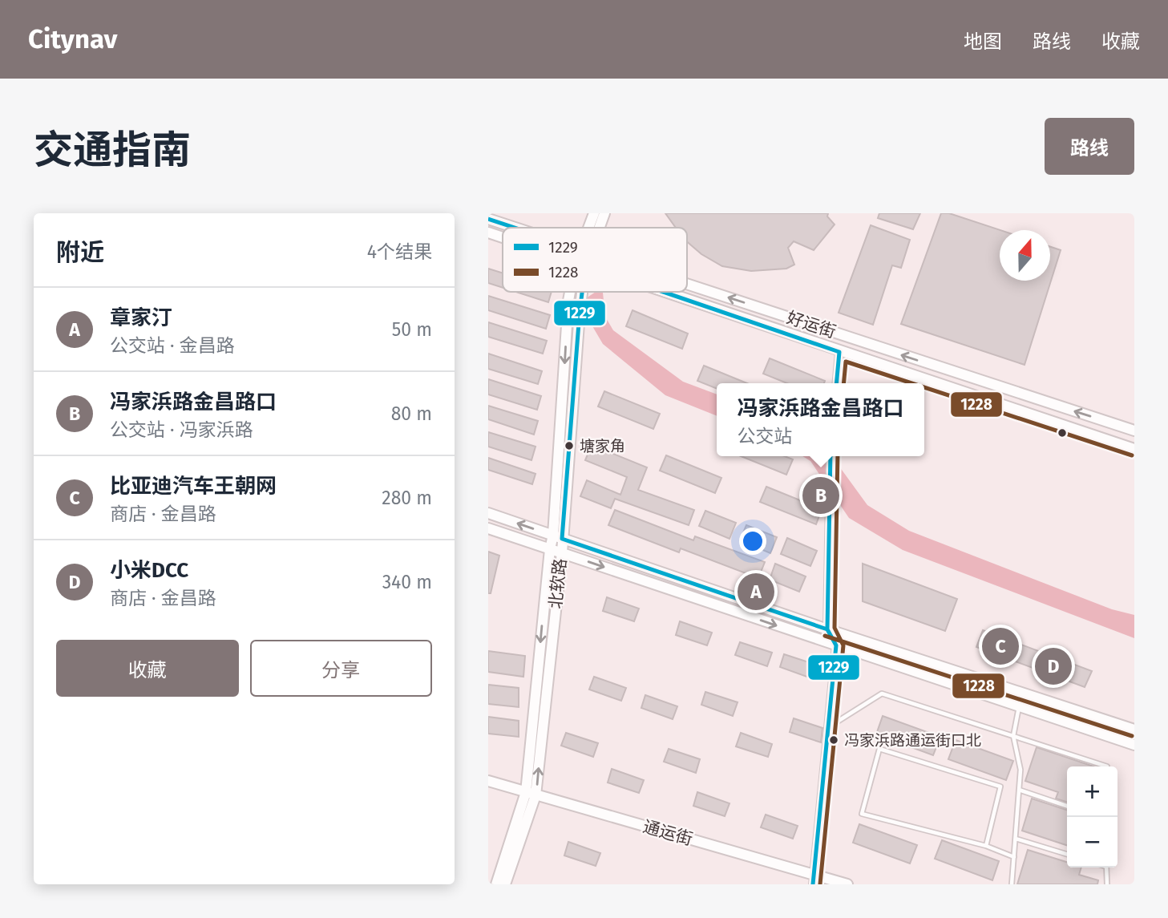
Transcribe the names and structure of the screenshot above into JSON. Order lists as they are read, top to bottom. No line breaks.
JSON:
{"streets":{"street":["好运街","北软路","通运街"]},"crossings":[["北软路","通运街"]],"places":["塘家角","冯家浜路通运街口北"],"lines":["transit line 1229","transit line 1228"],"legend":["1229","1228"],"north":"top","page":{"header":"Citynav","nav":["地图","路线","收藏"],"title":"交通指南","buttons":["路线",["收藏","分享"]],"heading":["附近","4个结果"],"list":[{"mark":"A","name":"章家汀","note":"公交站 · 金昌路","value":"50 m"},{"mark":"B","name":"冯家浜路金昌路口","note":"公交站 · 冯家浜路","value":"80 m"},{"mark":"C","name":"比亚迪汽车王朝网","note":"商店 · 金昌路","value":"280 m"},{"mark":"D","name":"小米DCC","note":"商店 · 金昌路","value":"340 m"}],"popup":["冯家浜路金昌路口","公交站"],"pins":["B","A","C","D"],"map_buttons":["+","−"]}}
